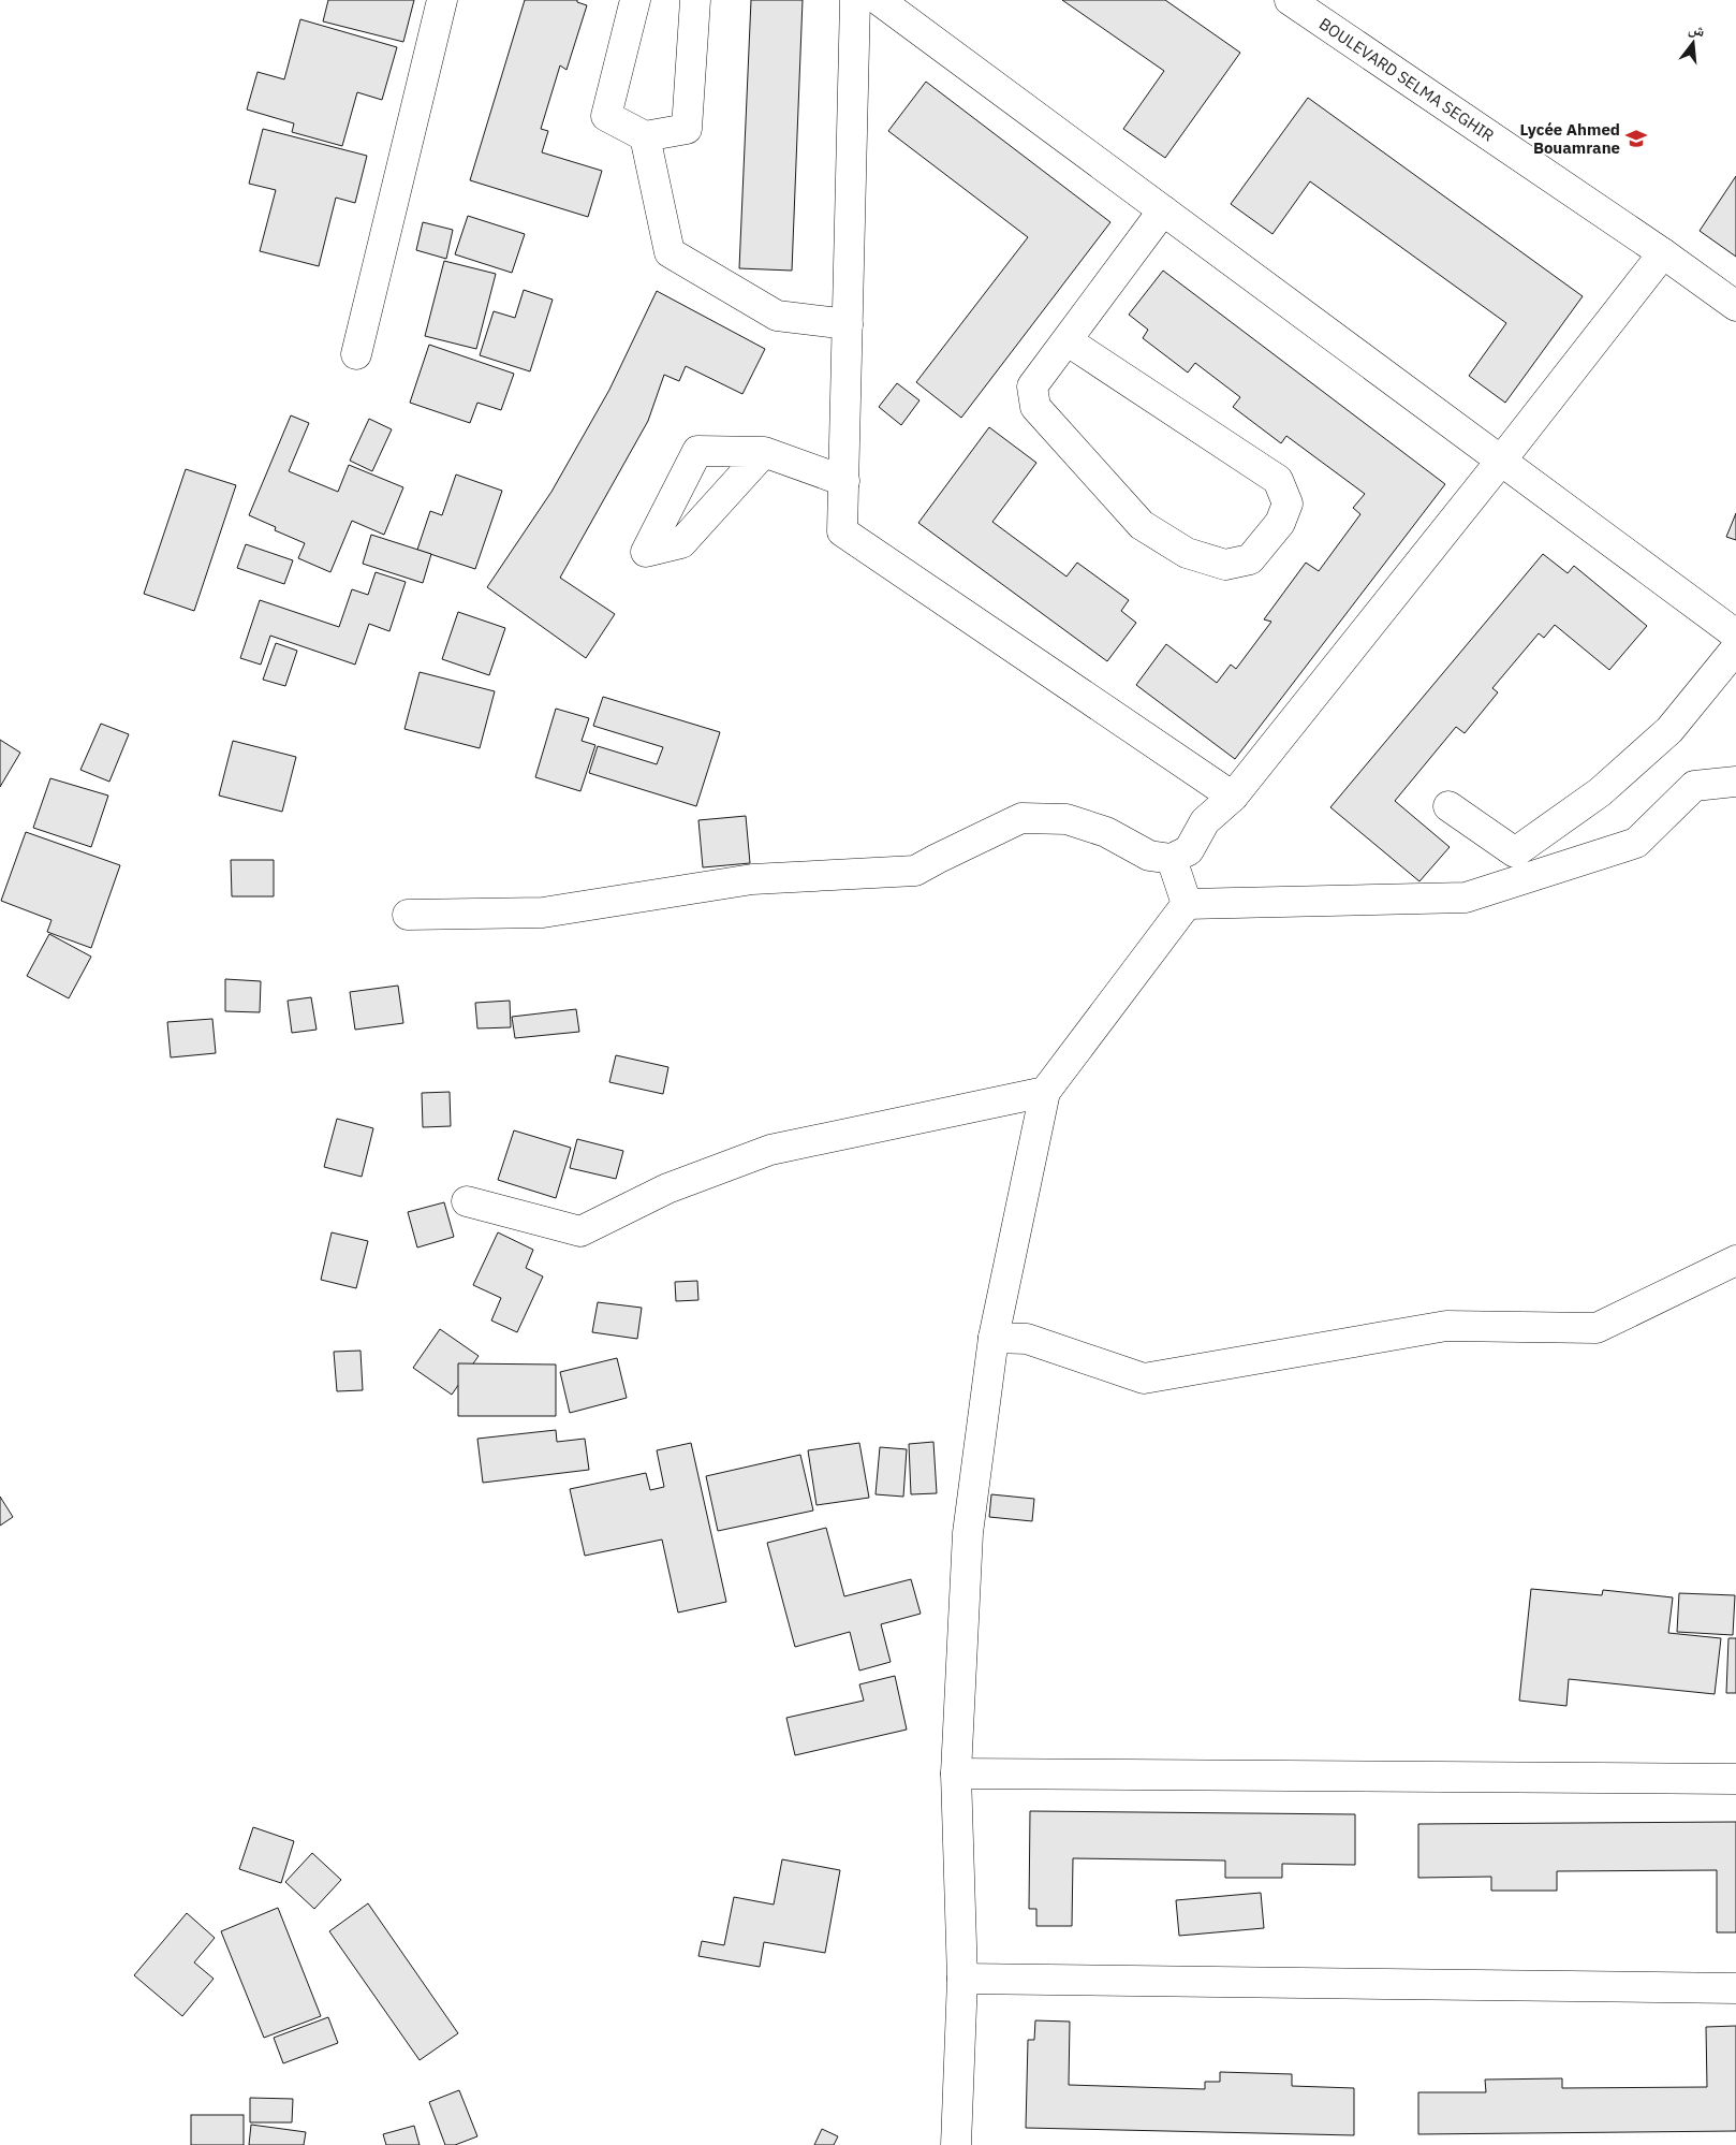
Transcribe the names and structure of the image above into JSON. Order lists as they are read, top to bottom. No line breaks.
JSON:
{"streets":{"street":["BOULEVARD SELMA SEGHIR"]},"places":{"school or university":["Lycée Ahmed Bouamrane"]},"north":"top"}
